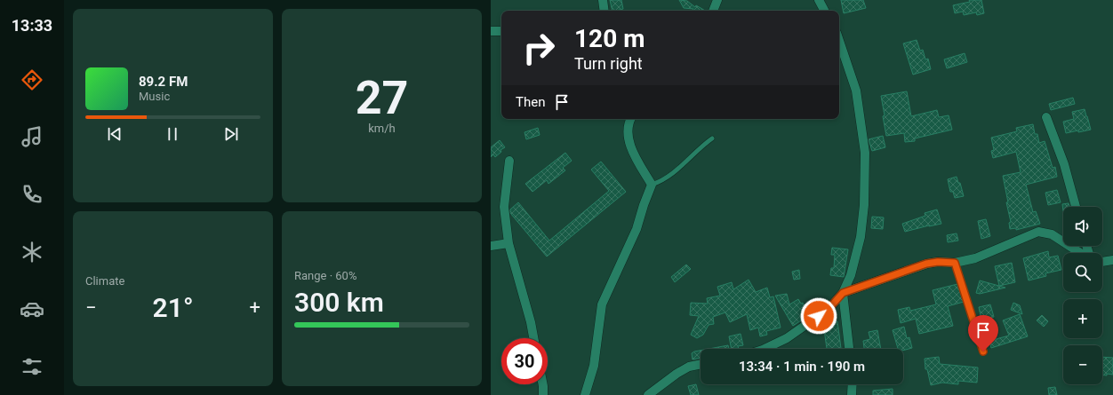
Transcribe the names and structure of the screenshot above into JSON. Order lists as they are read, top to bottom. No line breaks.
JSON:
{"page":{"tabs":"13:33","tile":[["27","km/h"],"Climate",["Range · 60%","300 km"]],"turn":["120 m","Turn right"],"song":["89.2 FM","Music"],"then":"Then","map_buttons":["+","−"],"heat":["−","21°","+"],"limit":"30","trip":"13:34 · 1 min · 190 m"}}
